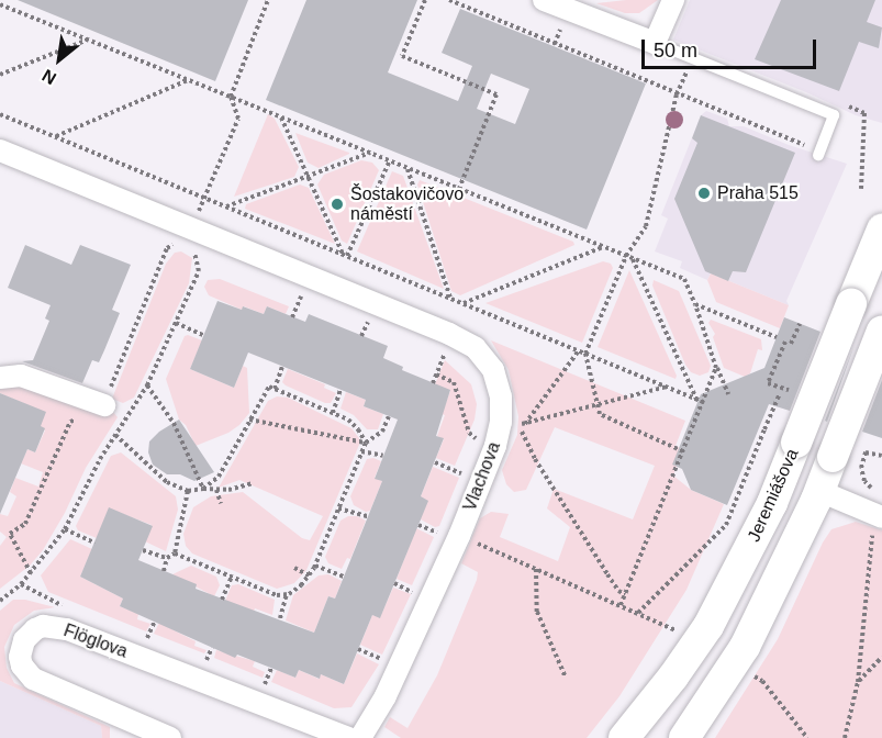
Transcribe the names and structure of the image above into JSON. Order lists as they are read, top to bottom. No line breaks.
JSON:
{"streets":{"main road":["Jeremiášova"],"street":["Vlachova","Flöglova"]},"places":["Praha 515","Šostakovičovo náměstí"],"scale_bar":"50 m","north":"bottom left"}
